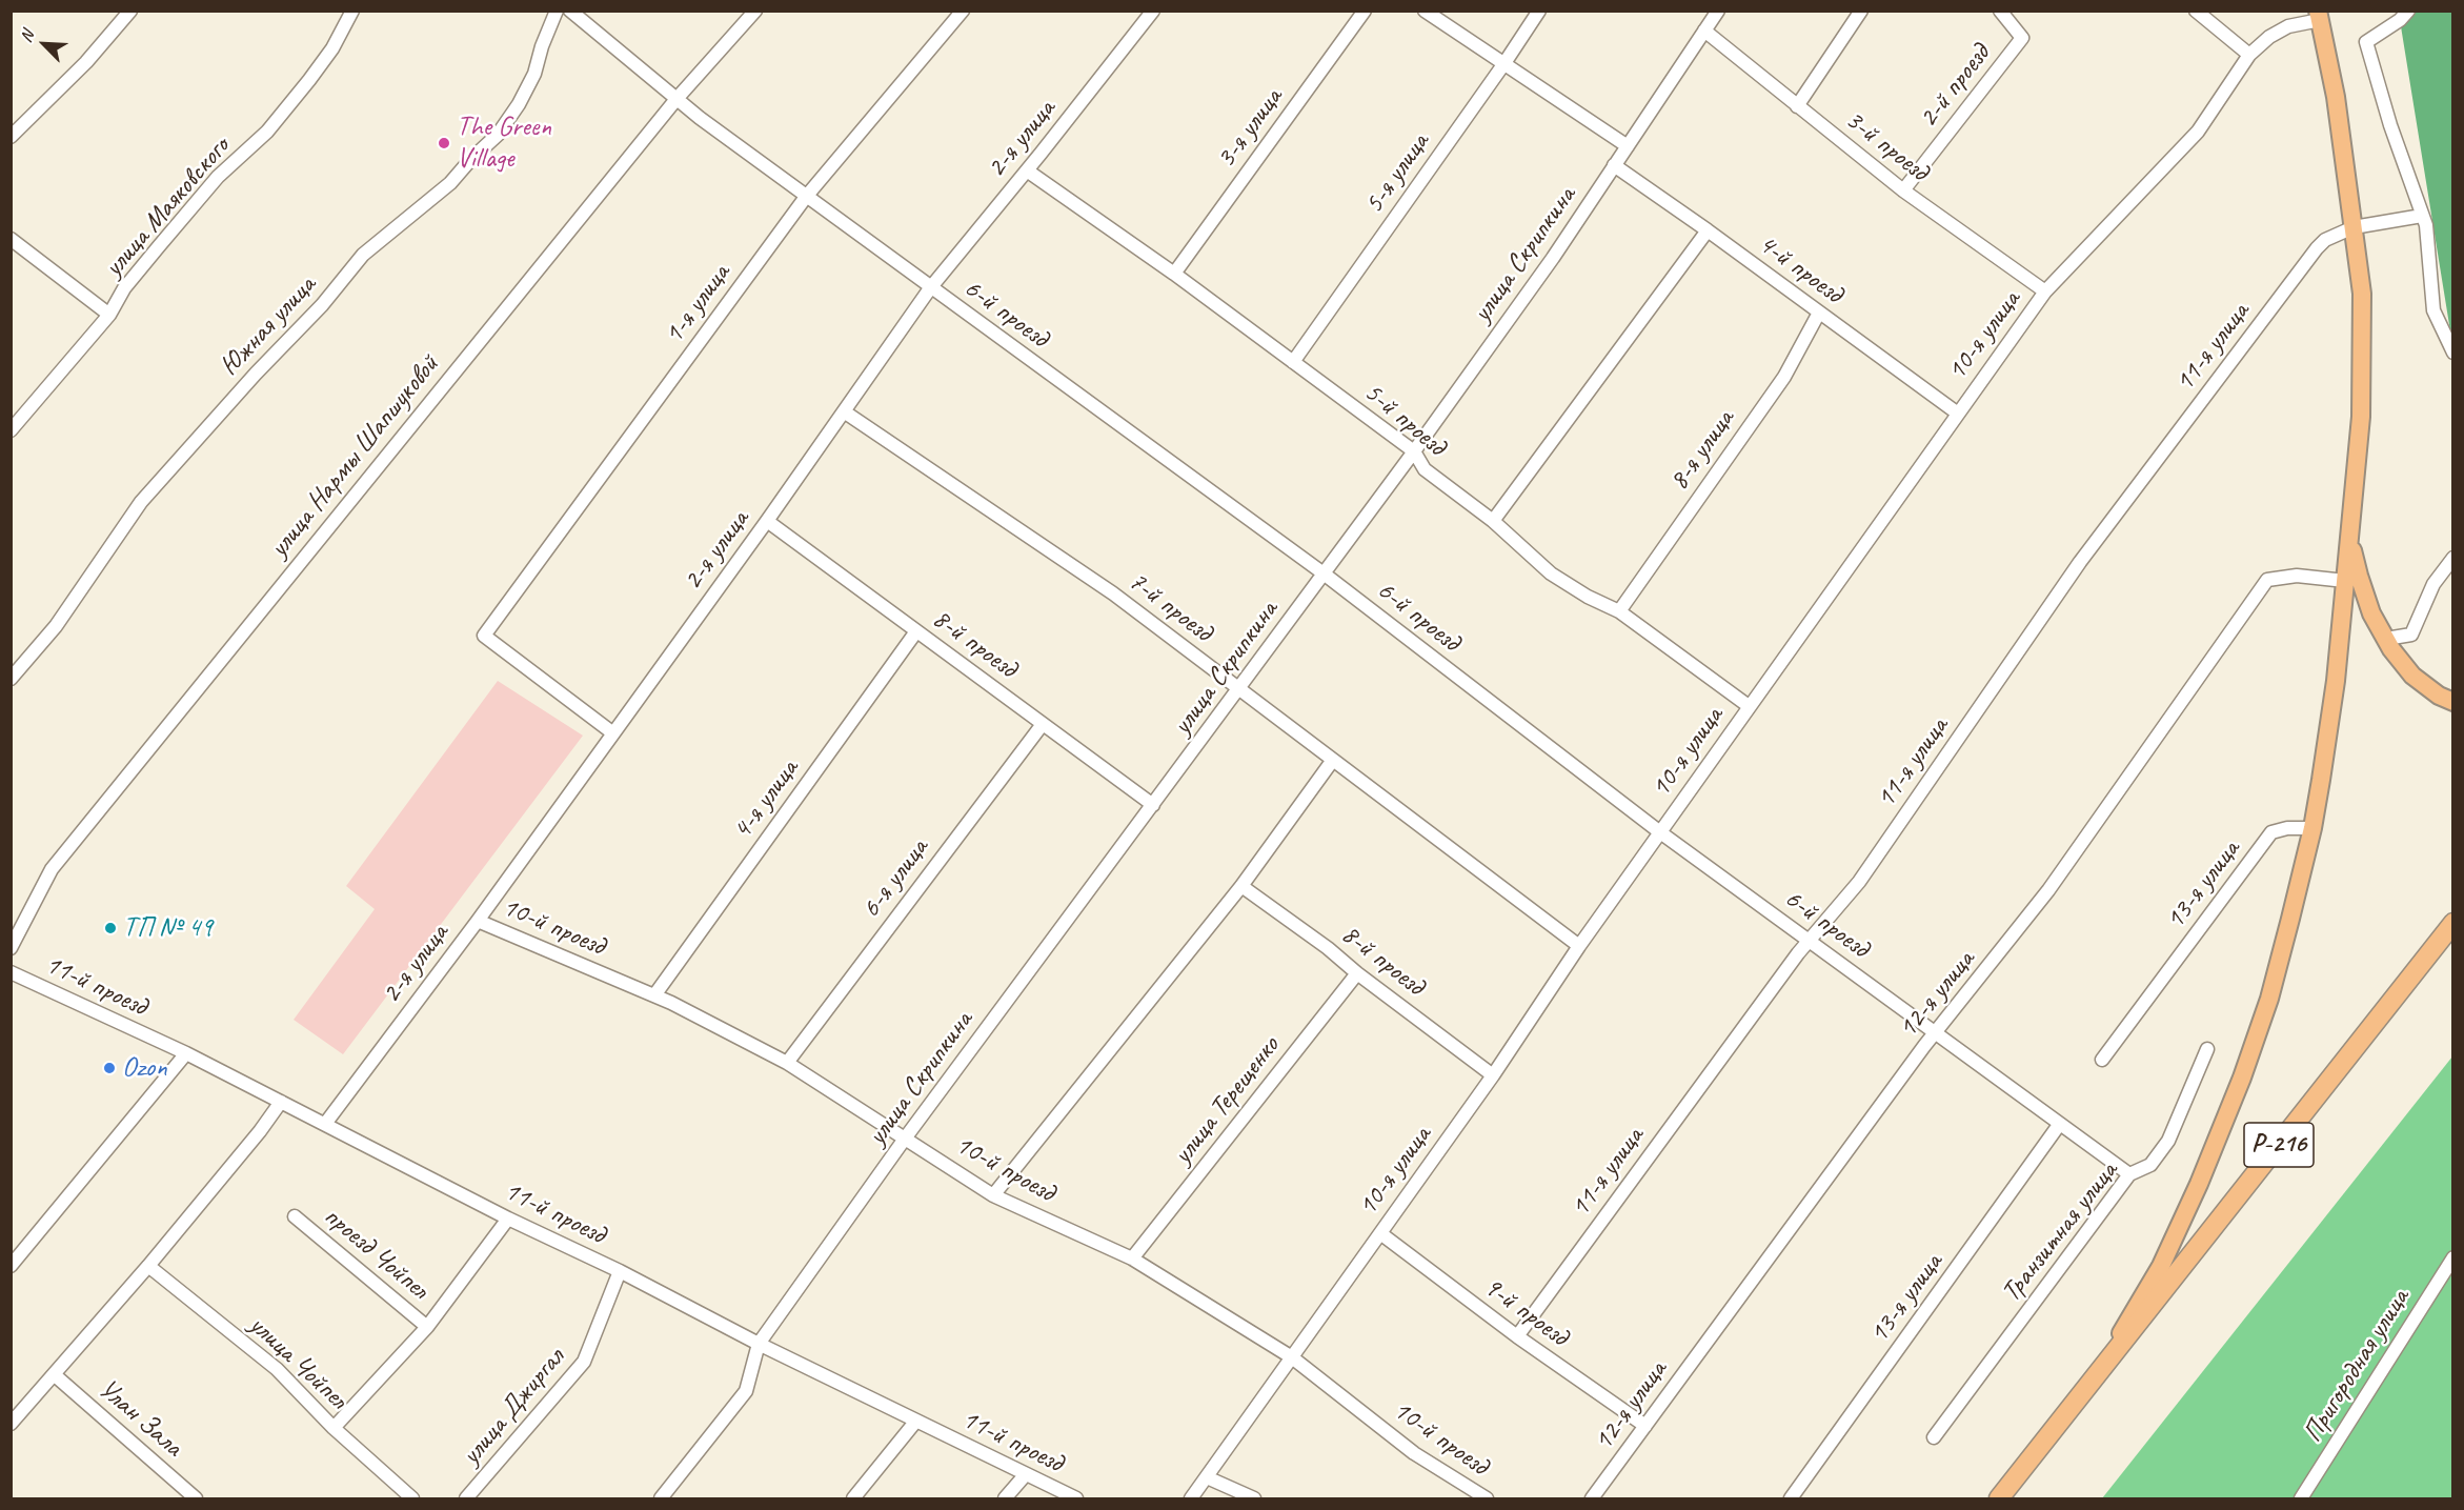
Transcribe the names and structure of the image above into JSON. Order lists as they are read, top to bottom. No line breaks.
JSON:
{"streets":{"highway":["Р-216"],"street":["2-й проезд","3-я улица","2-я улица","3-й проезд","5-я улица","улица Маяковского","улица Скрипкина","4-й проезд","1-я улица","6-й проезд","Южная улица","10-я улица","11-я улица","5-й проезд","8-я улица","улица Нармы Шапшуковой","7-й проезд","8-й проезд","4-я улица","6-я улица","13-я улица","10-й проезд","11-й проезд","12-я улица","улица Терещенко","Транзитная улица","проезд Чойпел","9-й проезд","улица Чойпел","Пригородная улица","улица Джиргал","Улан Зала"]},"crossings":[["2-й проезд","3-й проезд"],["3-я улица","5-й проезд"],["2-я улица","1-я улица"],["2-я улица","6-й проезд"],["2-я улица","5-й проезд"],["2-я улица","7-й проезд"],["2-я улица","8-й проезд"],["2-я улица","10-й проезд"],["2-я улица","11-й проезд"],["3-й проезд","улица Скрипкина"],["3-й проезд","10-я улица"],["5-я улица","5-й проезд"],["улица Скрипкина","4-й проезд"],["улица Скрипкина","6-й проезд"],["улица Скрипкина","5-й проезд"],["улица Скрипкина","7-й проезд"],["улица Скрипкина","8-й проезд"],["улица Скрипкина","10-й проезд"],["улица Скрипкина","11-й проезд"],["4-й проезд","10-я улица"],["4-й проезд","8-я улица"],["1-я улица","6-й проезд"],["6-й проезд","10-я улица"],["6-й проезд","11-я улица"],["6-й проезд","улица Нармы Шапшуковой"],["6-й проезд","13-я улица"],["6-й проезд","12-я улица"],["6-й проезд","Транзитная улица"],["10-я улица","5-й проезд"],["10-я улица","7-й проезд"],["10-я улица","8-й проезд"],["10-я улица","10-й проезд"],["10-я улица","9-й проезд"],["11-я улица","9-й проезд"],["5-й проезд","8-я улица"],["8-й проезд","4-я улица"],["8-й проезд","6-я улица"],["8-й проезд","улица Терещенко"],["4-я улица","10-й проезд"],["6-я улица","10-й проезд"],["10-й проезд","улица Терещенко"],["11-й проезд","проезд Чойпел"],["11-й проезд","улица Джиргал"],["12-я улица","9-й проезд"],["проезд Чойпел","улица Чойпел"]],"places":["The Green Village","ТП № 49","Ozon"],"north":"top left"}
